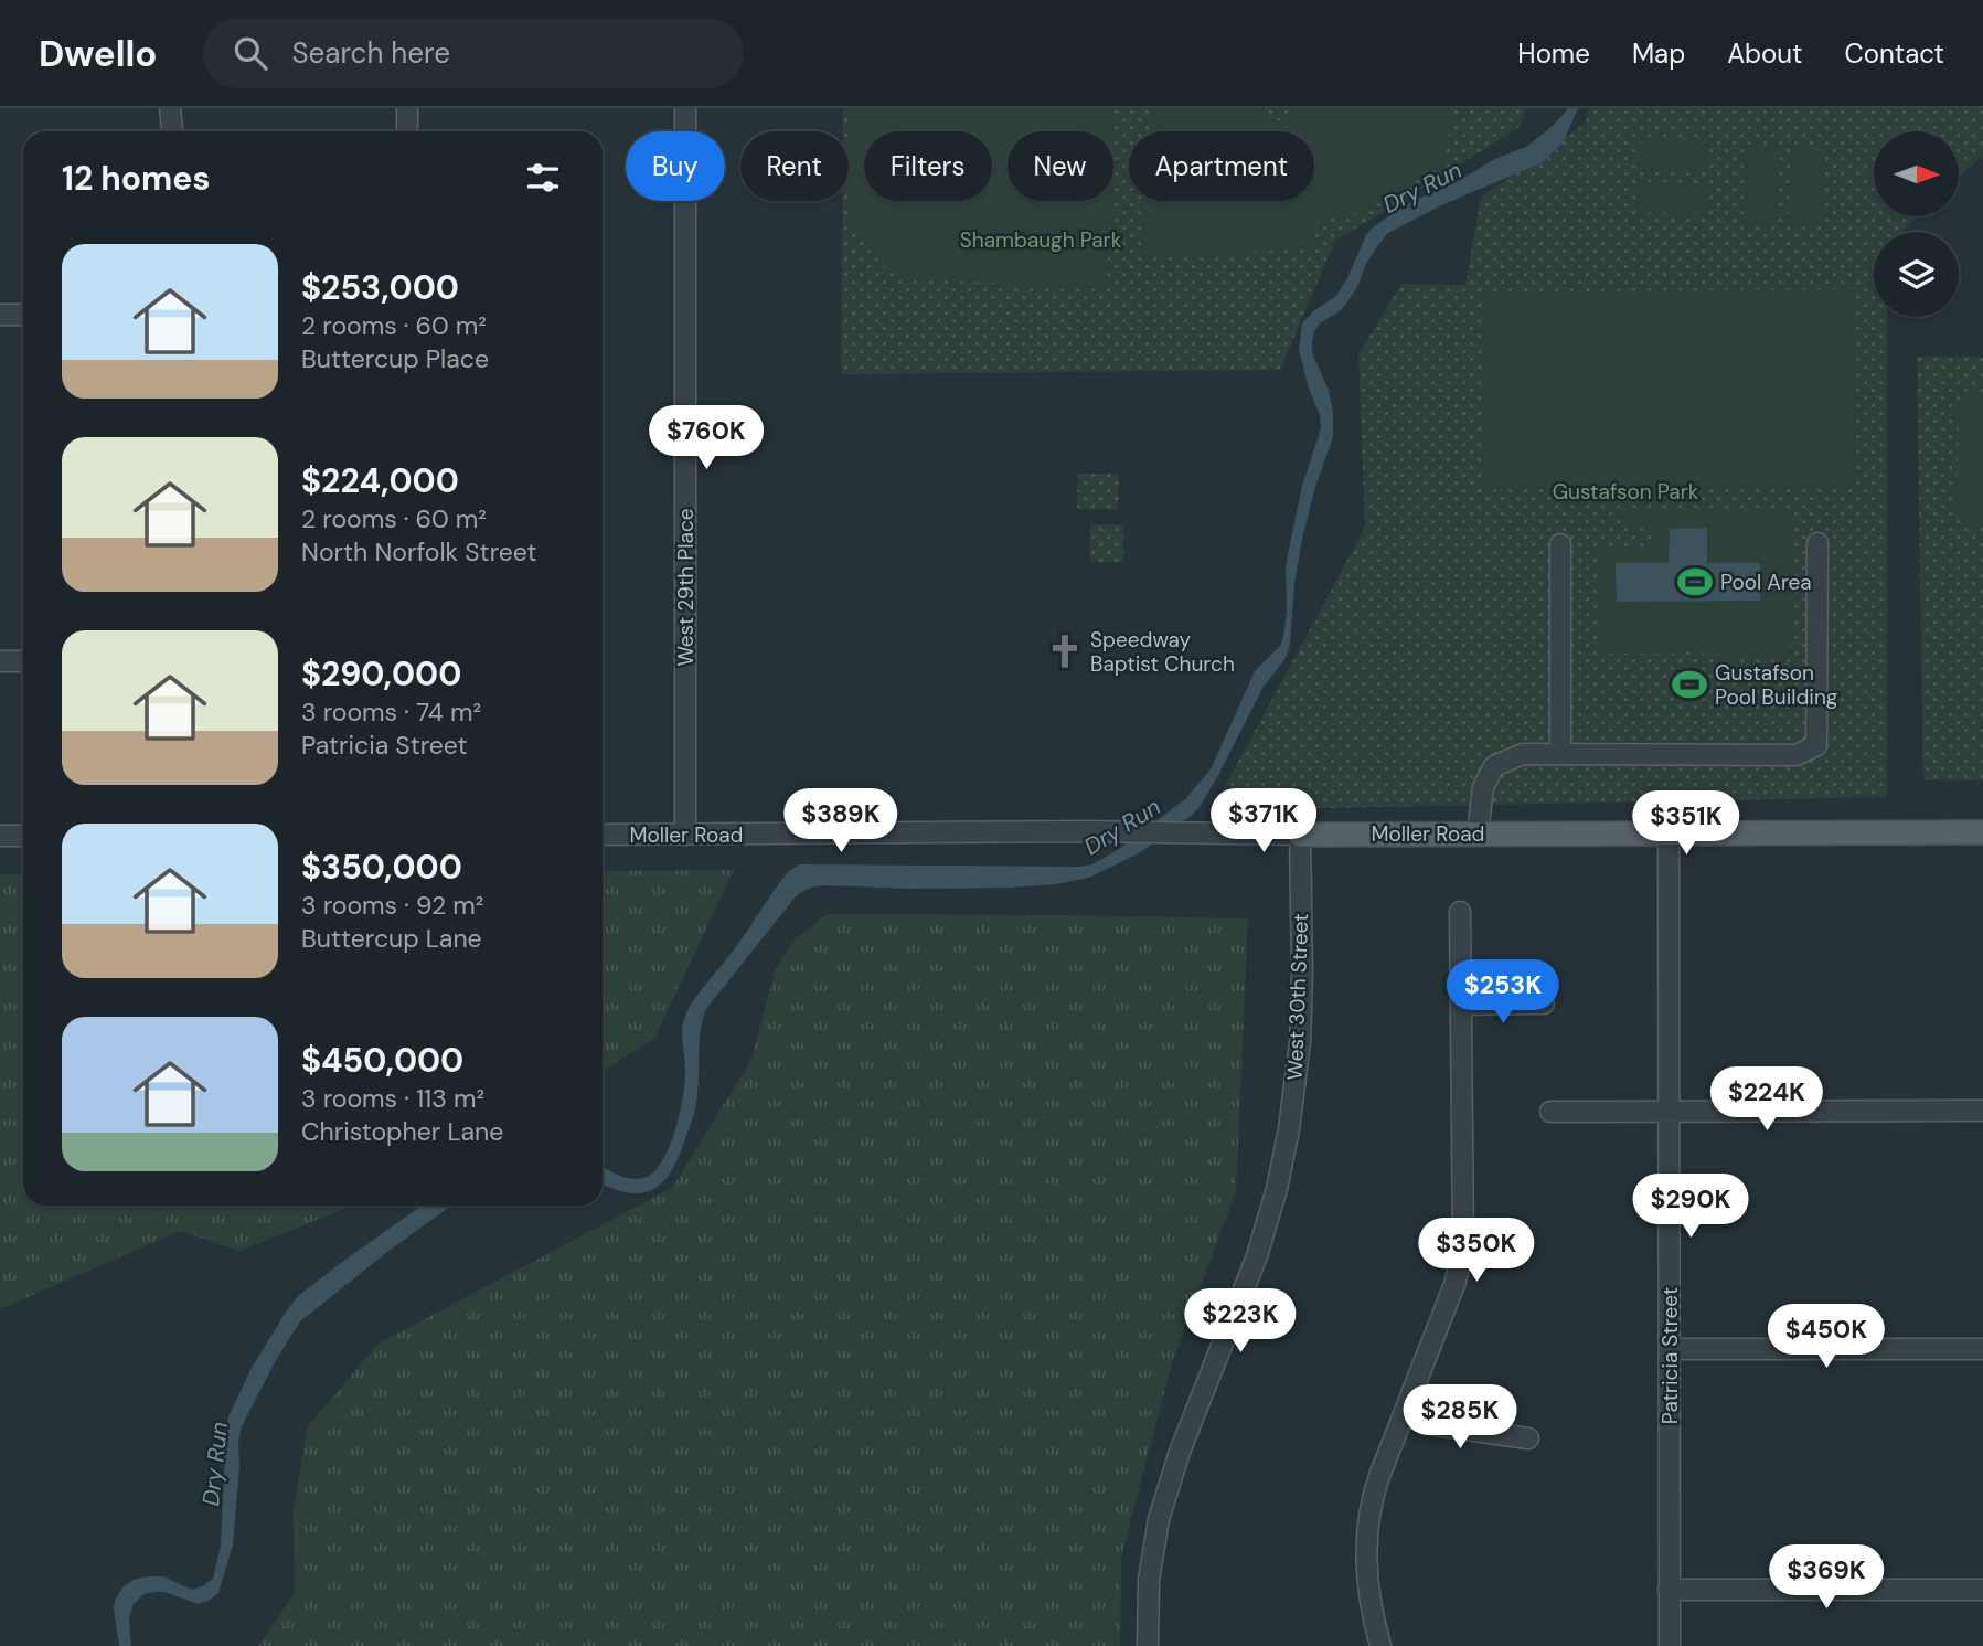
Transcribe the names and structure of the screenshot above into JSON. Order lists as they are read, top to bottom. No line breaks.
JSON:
{"streets":{"main road":["Moller Road"],"street":["West 29th Place","West 30th Street","Patricia Street"]},"crossings":[["West 29th Place","Moller Road"],["Moller Road","West 30th Street"],["Moller Road","Patricia Street"]],"water":["Dry Run"],"parks":["Shambaugh Park","Gustafson Park"],"places":{"sports":["Pool Area","Gustafson Pool Building"],"church":["Speedway Baptist Church"]},"north":"right","page":{"header":"Dwello","search":"Search here","nav":["Home","Map","About","Contact"],"chip":["Buy","Rent","Filters","New","Apartment"],"heading":"12 homes","list":[{"name":"$253,000","note":"2 rooms · 60 m² · Buttercup Place"},{"name":"$224,000","note":"2 rooms · 60 m² · North Norfolk Street"},{"name":"$290,000","note":"3 rooms · 74 m² · Patricia Street"},{"name":"$350,000","note":"3 rooms · 92 m² · Buttercup Lane"},{"name":"$450,000","note":"3 rooms · 113 m² · Christopher Lane"}],"price":["$760K","$389K","$371K","$351K","$253K","$224K","$290K","$350K","$223K","$450K","$285K","$369K"]}}
